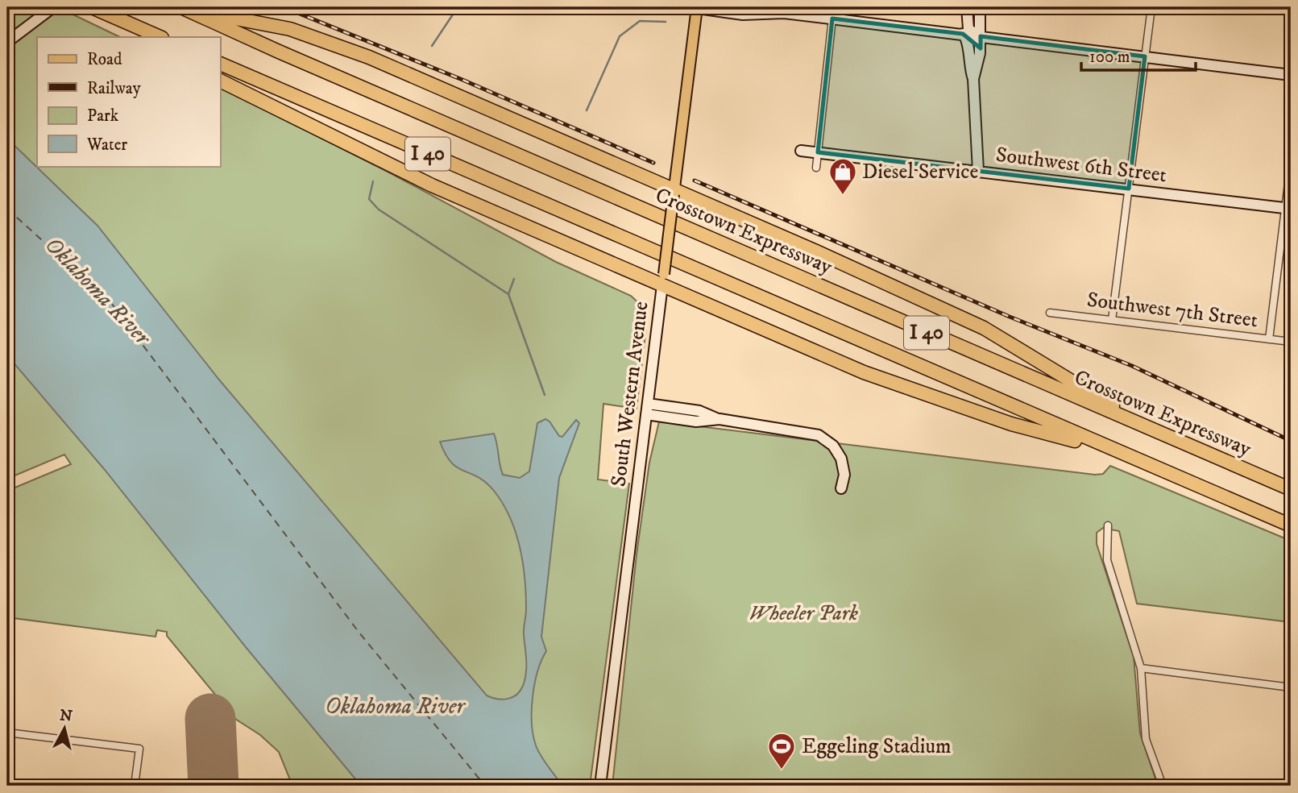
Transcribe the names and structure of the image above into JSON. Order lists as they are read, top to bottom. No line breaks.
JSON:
{"streets":{"highway":["I 40","Crosstown Expressway"],"main road":["South Western Avenue"],"street":["Southwest 6th Street","Southwest 7th Street"]},"water":["Oklahoma River"],"parks":["Wheeler Park"],"places":{"shop":["Diesel Service"],"sports":["Eggeling Stadium"]},"legend":["Road","Railway","Park","Water"],"scale_bar":"100 m","north":"top"}
